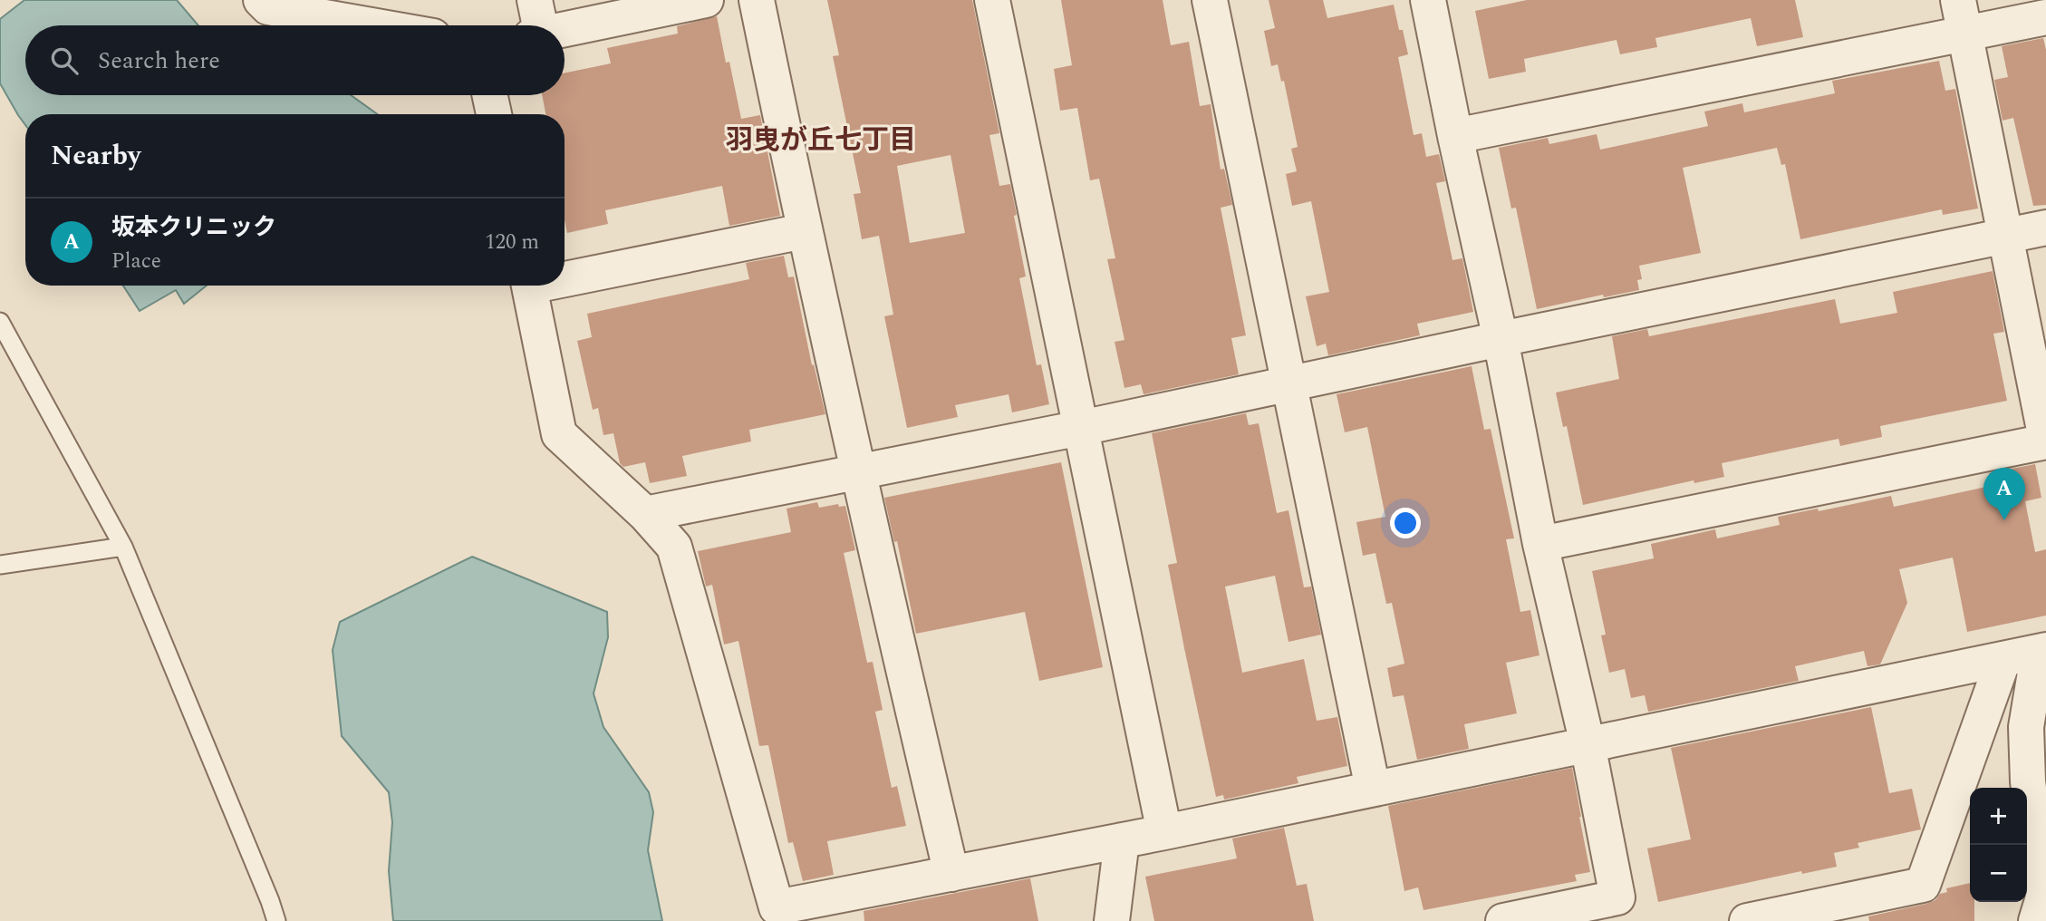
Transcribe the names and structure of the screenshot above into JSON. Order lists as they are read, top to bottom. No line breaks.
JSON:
{"districts":["羽曳が丘七丁目"],"page":{"search":"Search here","heading":"Nearby","list":[{"mark":"A","name":"坂本クリニック","note":"Place","value":"120 m"}],"pins":"A","map_buttons":["+","−"]}}
